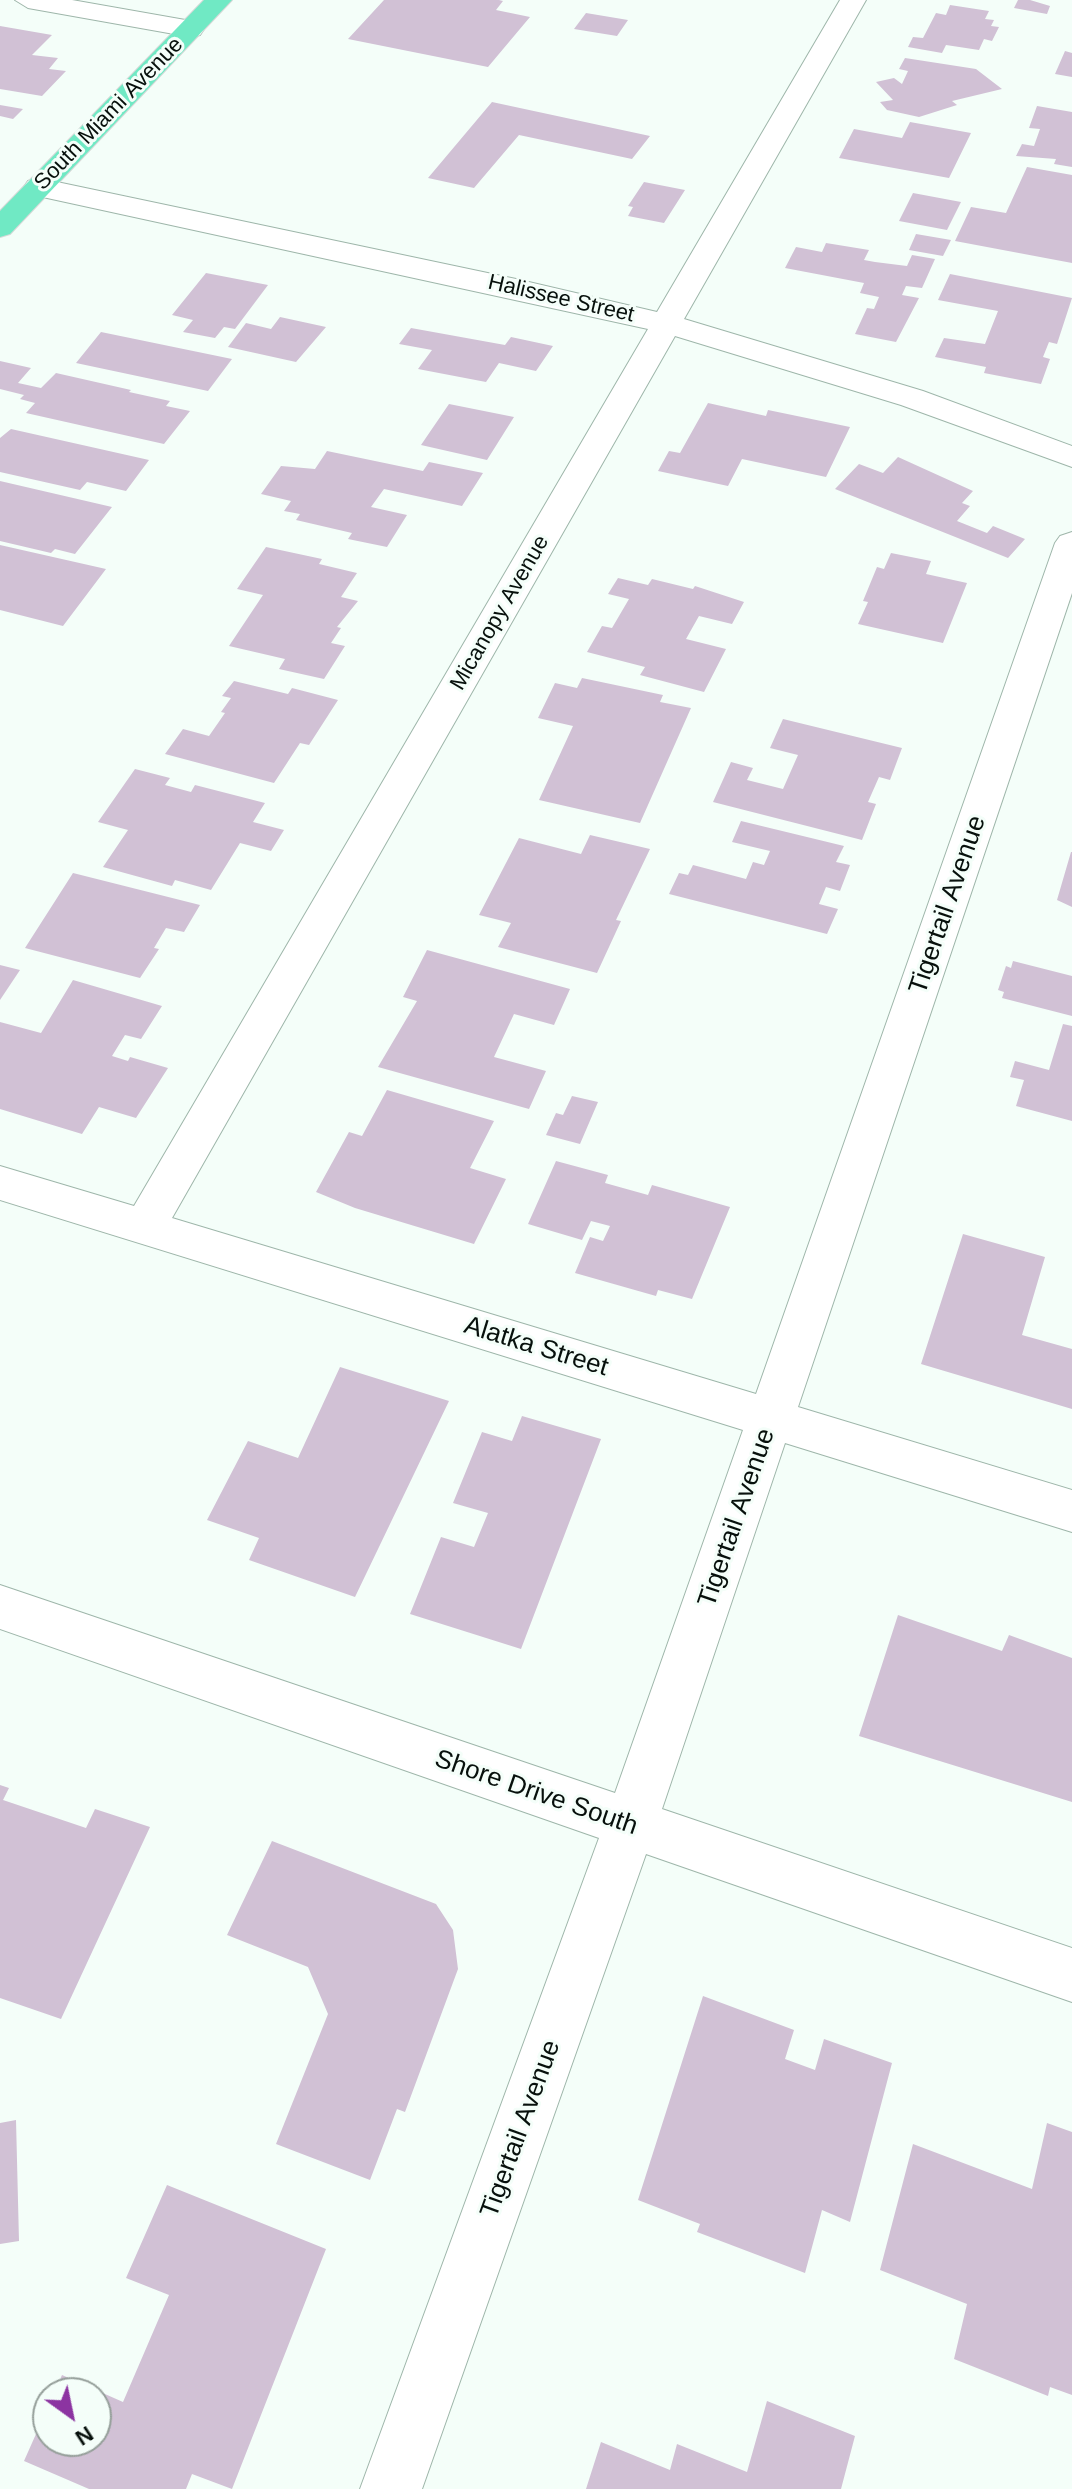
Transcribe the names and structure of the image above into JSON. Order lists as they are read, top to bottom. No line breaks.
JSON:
{"streets":{"main road":["South Miami Avenue"],"street":["Halissee Street","Micanopy Avenue","Tigertail Avenue","Alatka Street","Shore Drive South"]},"crossings":[["South Miami Avenue","Halissee Street"],["Halissee Street","Micanopy Avenue"],["Micanopy Avenue","Alatka Street"],["Tigertail Avenue","Alatka Street"],["Tigertail Avenue","Shore Drive South"]],"north":"bottom right"}
